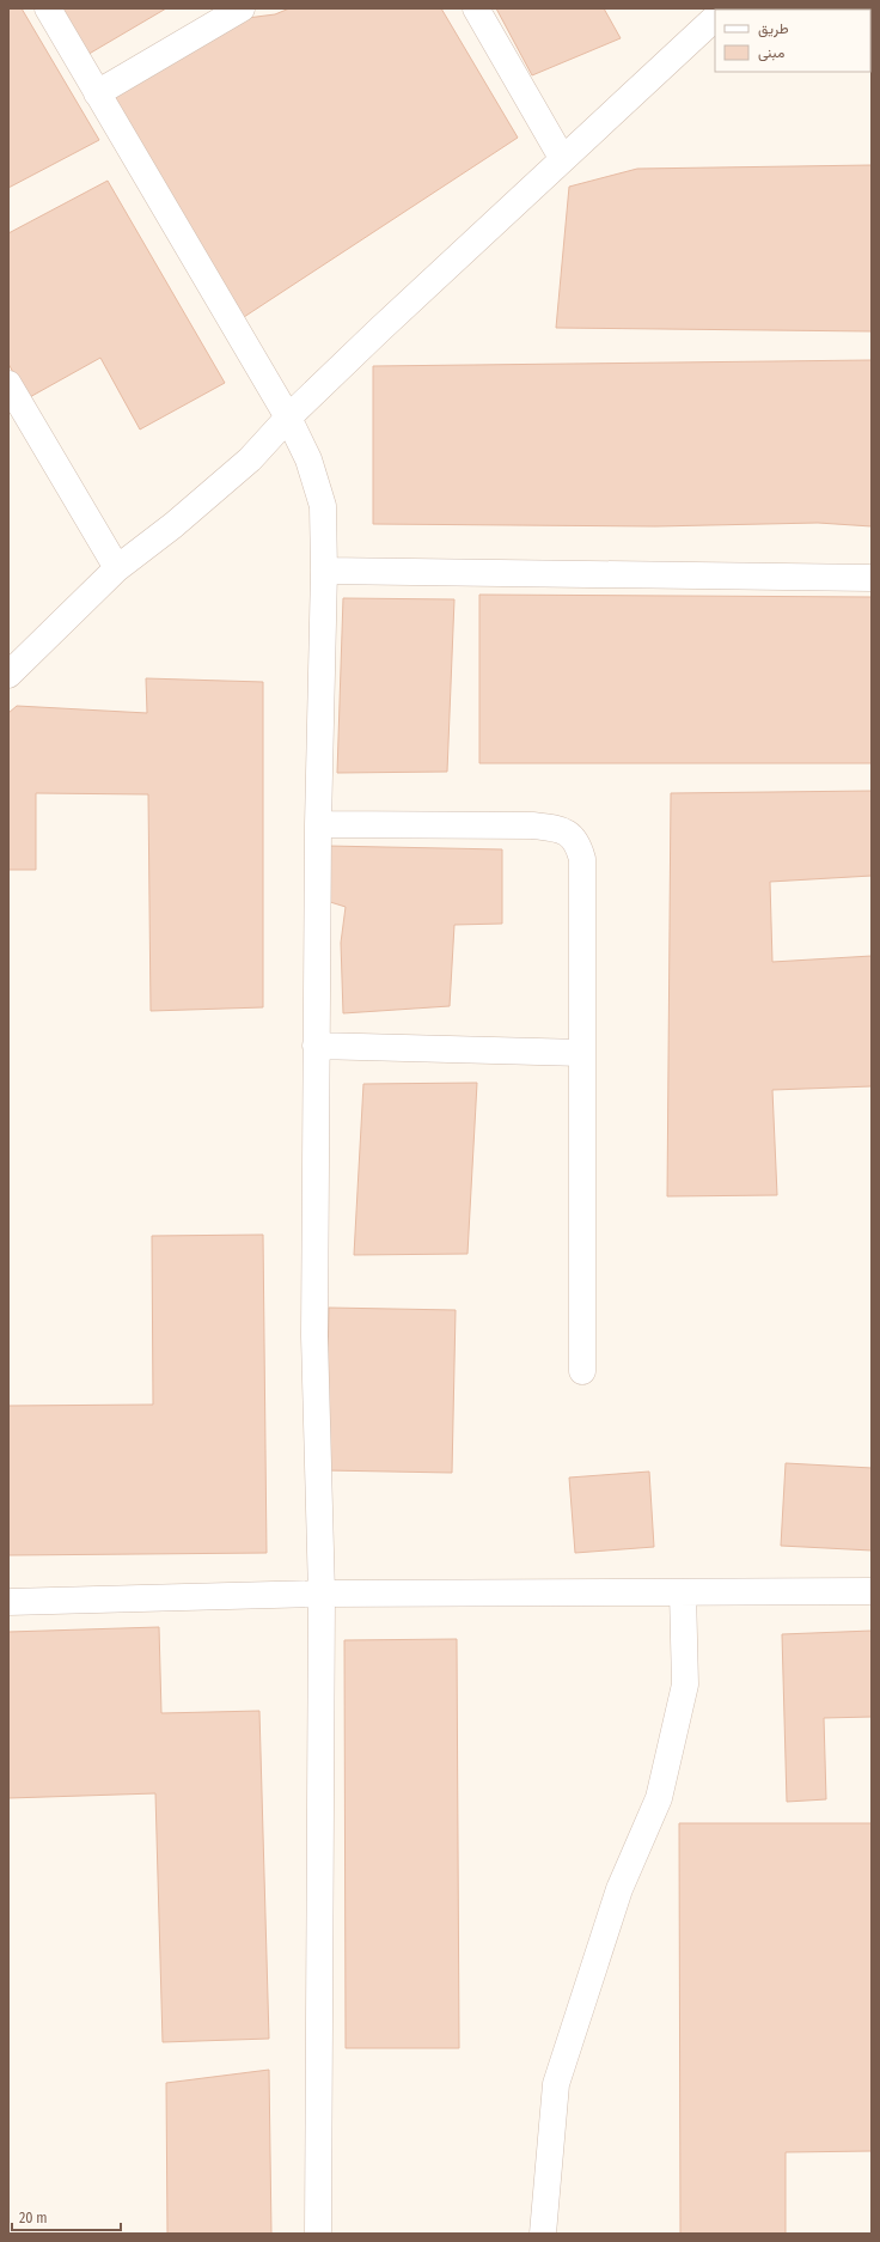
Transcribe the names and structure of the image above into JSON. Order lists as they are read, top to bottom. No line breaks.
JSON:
{"legend":["طريق","مبنى"],"scale_bar":"20 m"}
